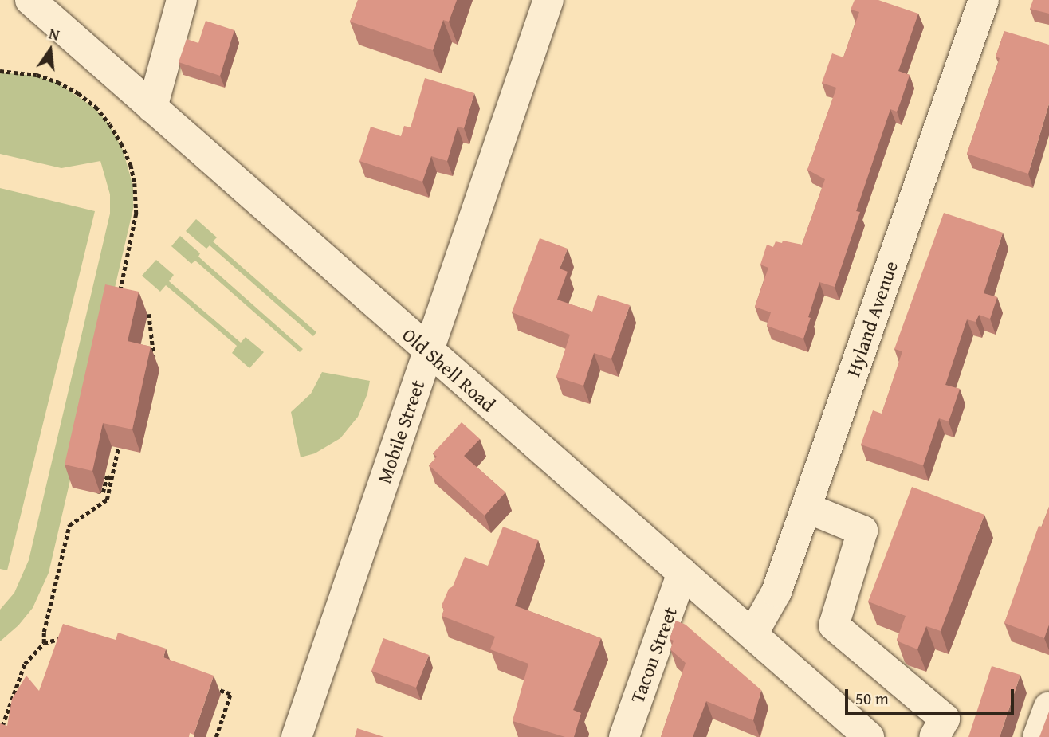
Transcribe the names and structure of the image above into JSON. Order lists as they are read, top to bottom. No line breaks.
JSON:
{"streets":{"street":["Hyland Avenue","Old Shell Road","Mobile Street","Tacon Street"]},"crossings":[["Hyland Avenue","Old Shell Road"],["Old Shell Road","Mobile Street"],["Old Shell Road","Tacon Street"]],"scale_bar":"50 m","north":"top"}
